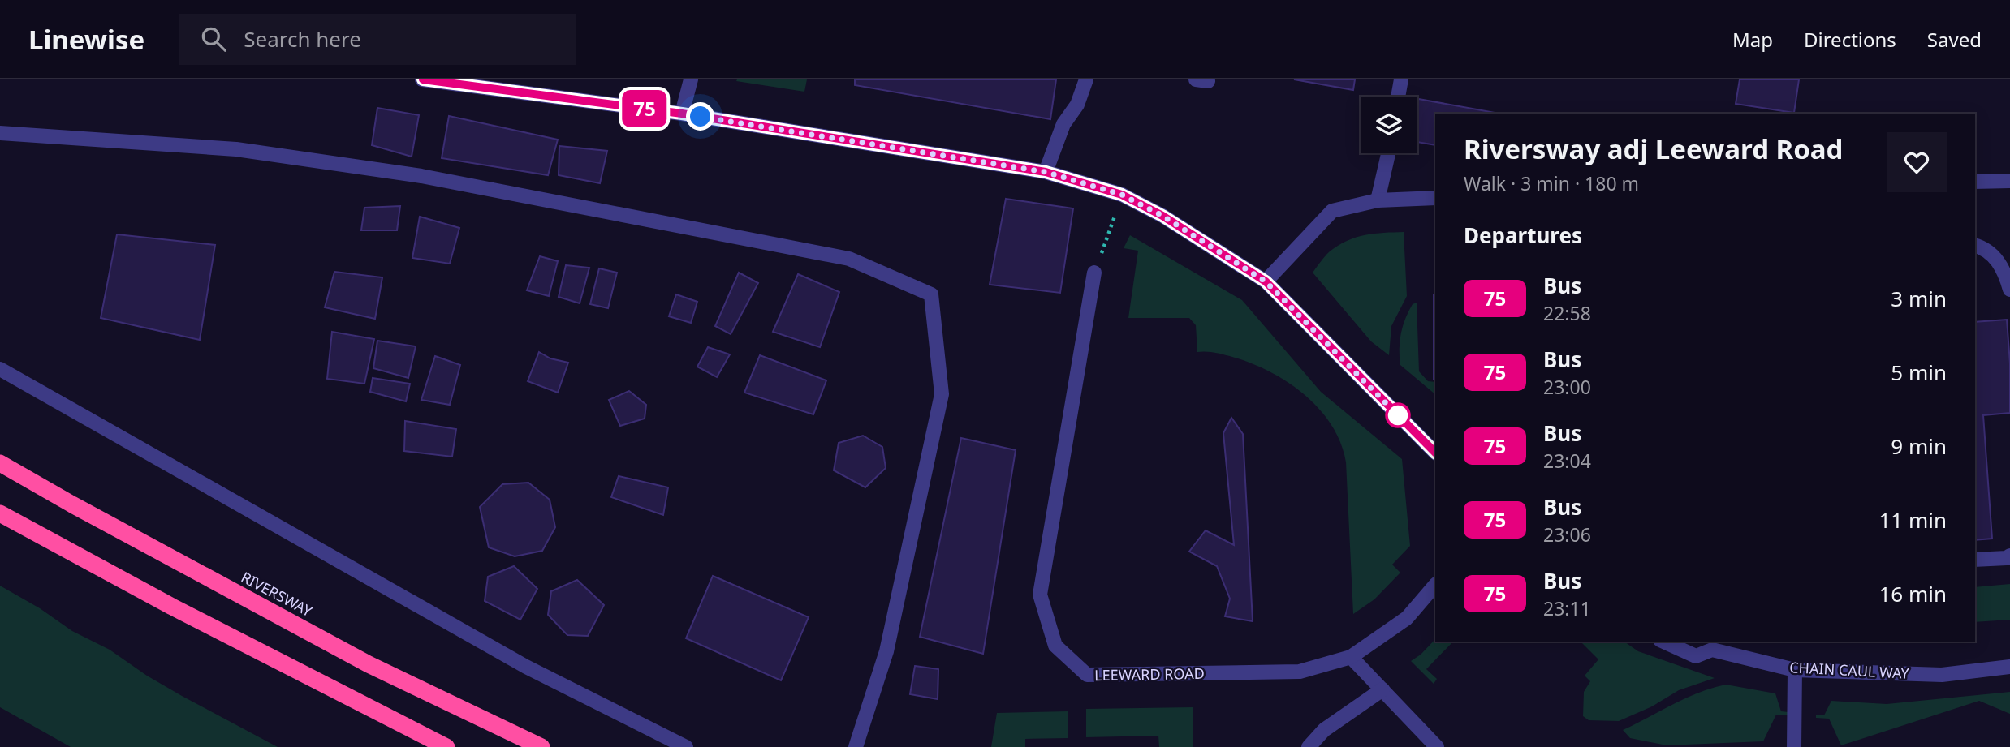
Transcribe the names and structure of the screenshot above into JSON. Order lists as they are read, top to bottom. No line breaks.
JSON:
{"streets":{"highway":["RIVERSWAY"],"street":["CHAIN CAUL WAY","LEEWARD ROAD"]},"lines":["bus line 75"],"page":{"header":"Linewise","search":"Search here","nav":["Map","Directions","Saved"],"on_map":"75","heading":[["Riversway adj Leeward Road","Walk · 3 min · 180 m"],"Departures"],"list":[{"mark":"75","name":"Bus","note":"22:58","value":"3 min"},{"mark":"75","name":"Bus","note":"23:00","value":"5 min"},{"mark":"75","name":"Bus","note":"23:04","value":"9 min"},{"mark":"75","name":"Bus","note":"23:06","value":"11 min"},{"mark":"75","name":"Bus","note":"23:11","value":"16 min"}]}}
